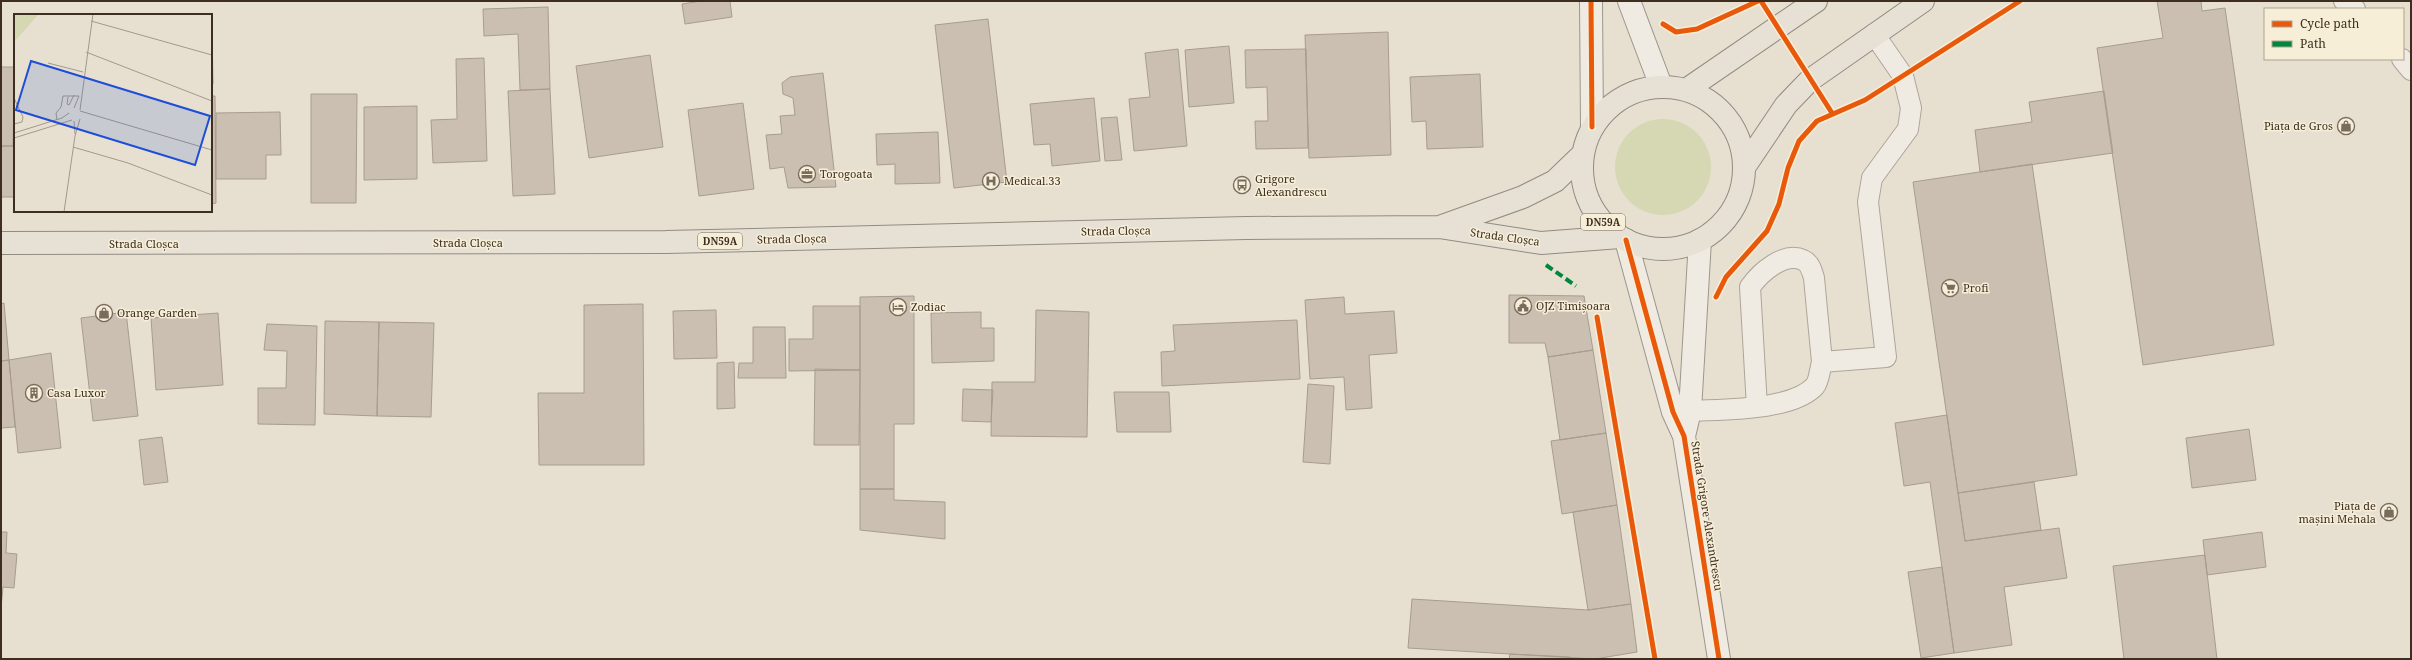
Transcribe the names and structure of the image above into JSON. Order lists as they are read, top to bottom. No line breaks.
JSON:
{"streets":{"main road":["DN59A","Strada Cloșca"],"street":["Strada Grigore Alexandrescu"]},"crossings":[["DN59A","Strada Cloșca"],["DN59A","Strada Grigore Alexandrescu"],["Strada Cloșca","Strada Grigore Alexandrescu"]],"places":{"shop":["Piața de Gros","Orange Garden","Piața de mașini Mehala"],"office":["Torogoata"],"hospital":["Medical.33"],"bus stop":["Grigore Alexandrescu"],"supermarket":["Profi"],"public building":["OJZ Timișoara"],"hotel":["Zodiac"],"building":["Casa Luxor"]},"legend":["Cycle path","Path"]}
